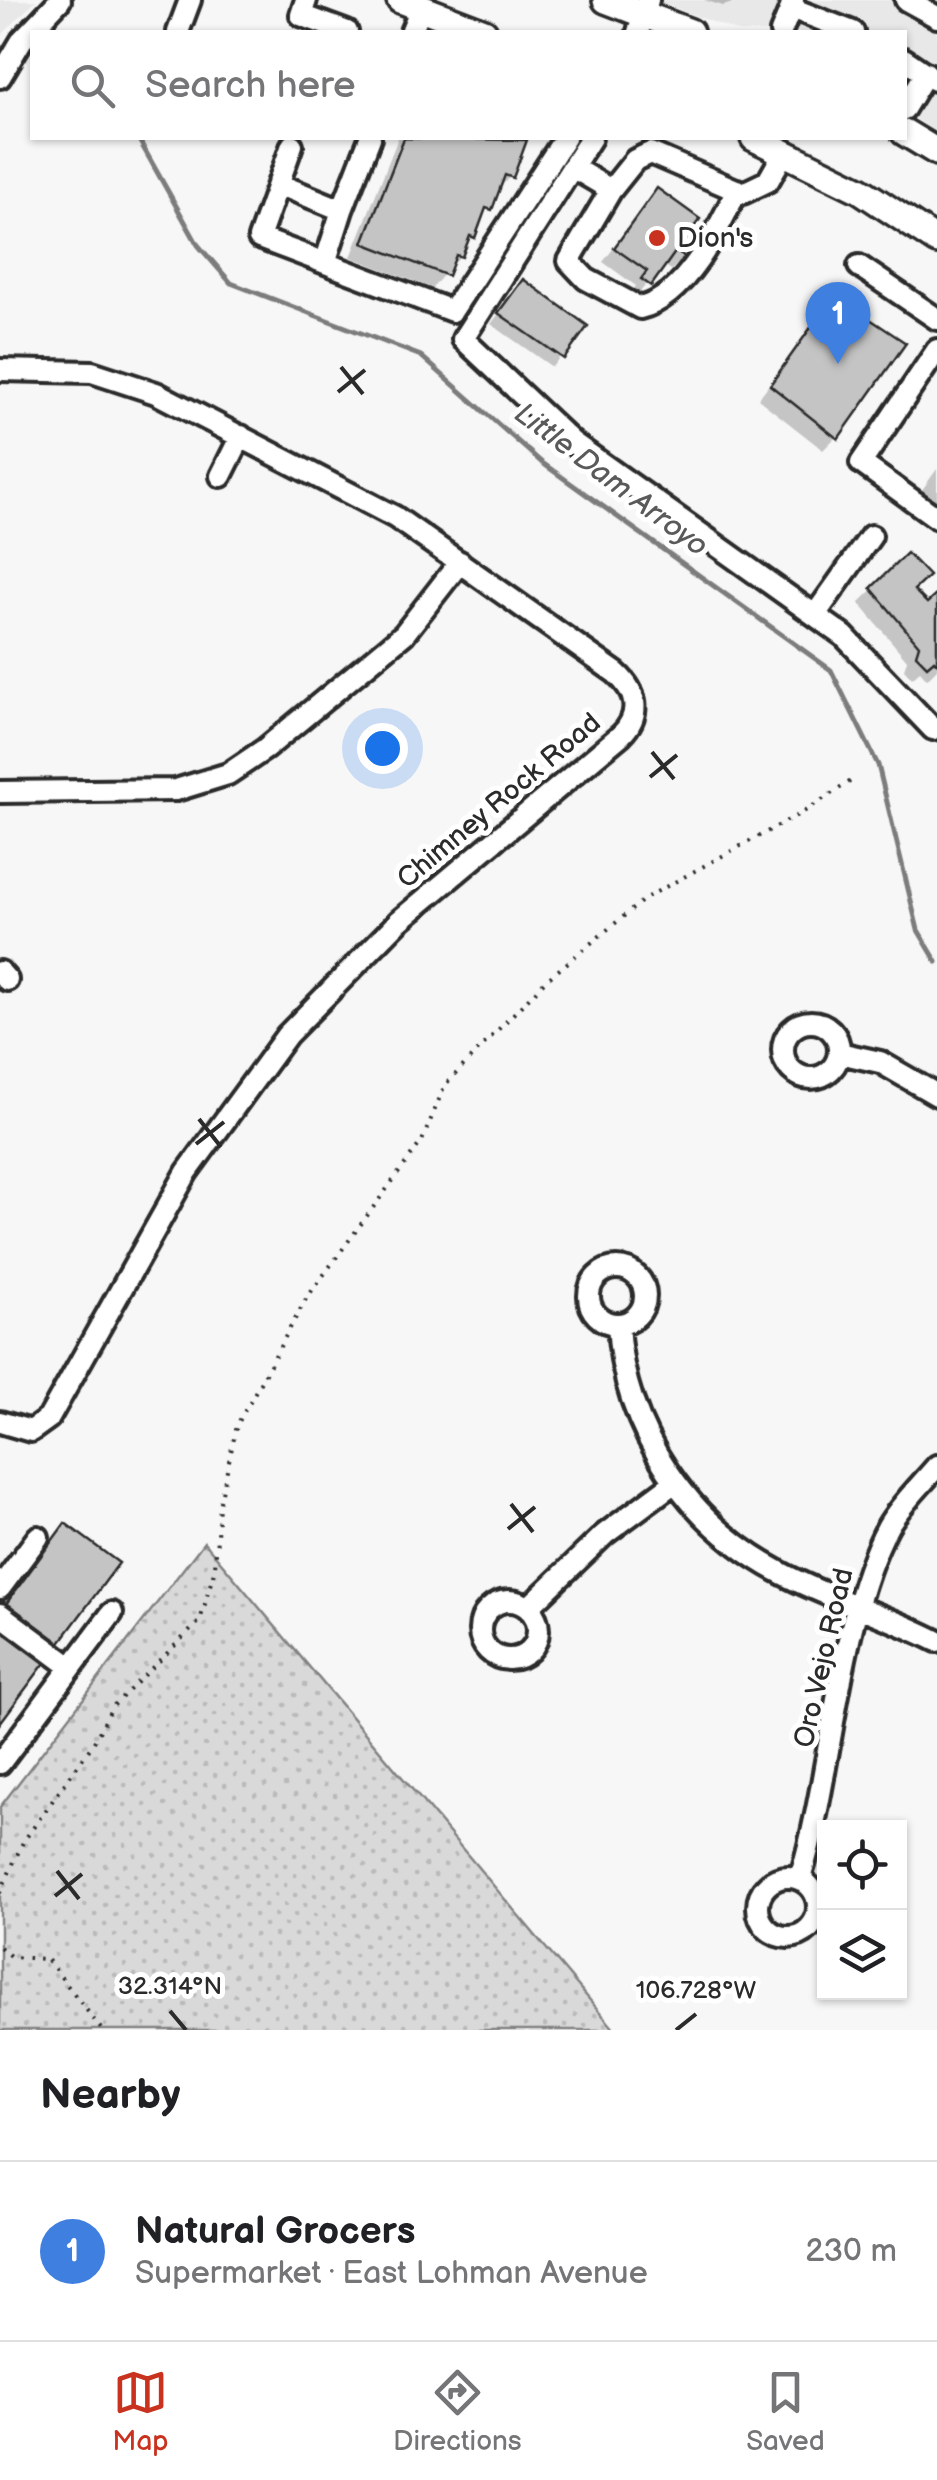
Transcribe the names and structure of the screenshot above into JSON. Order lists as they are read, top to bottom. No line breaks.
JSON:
{"streets":{"street":["Chimney Rock Road","Oro Vejo Road"]},"water":["Little Dam Arroyo"],"places":["Dion's"],"page":{"search":"Search here","pins":"1","heading":"Nearby","list":[{"mark":"1","name":"Natural Grocers","note":"Supermarket · East Lohman Avenue","value":"230 m"}],"nav":["Map","Directions","Saved"]},"coordinates":["32.314°N","106.728°W"]}
